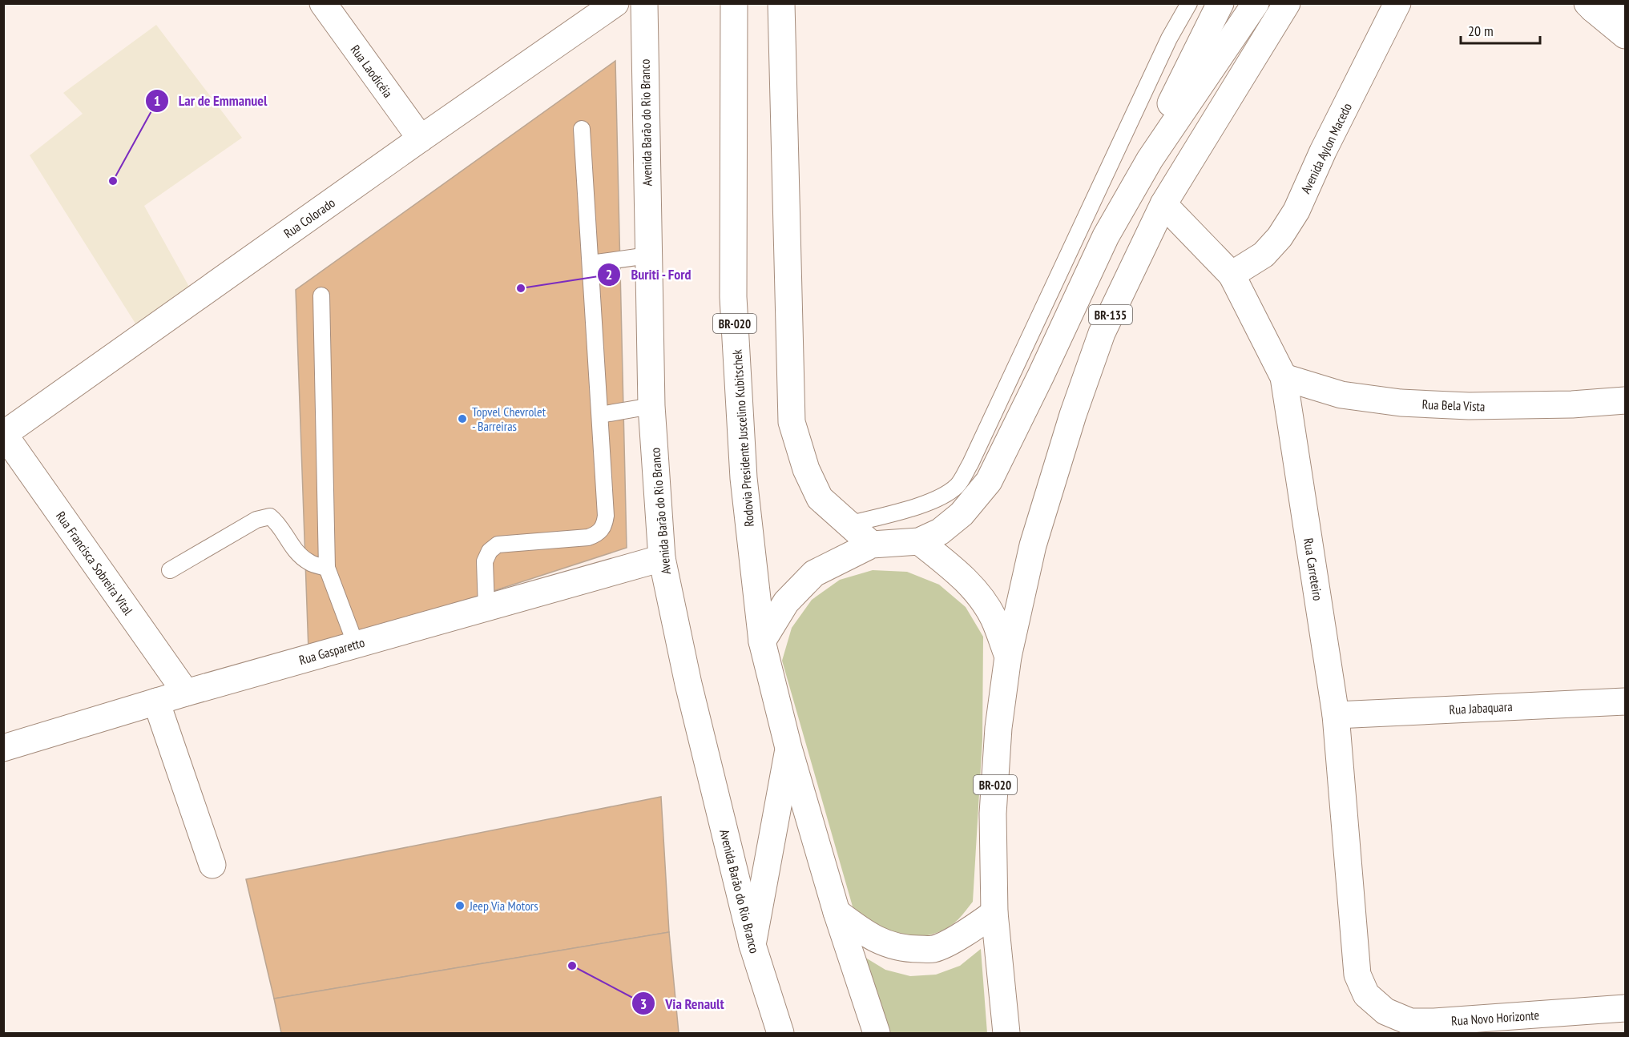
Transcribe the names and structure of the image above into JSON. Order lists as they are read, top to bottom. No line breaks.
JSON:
{"streets":{"main road":["Rua Laodicéia","Avenida Barão do Rio Branco","Avenida Aylon Macedo","Rua Colorado","BR-135","BR-020","Rua Bela Vista","Rodovia Presidente Juscelino Kubitschek","Rua Francisca Sobreira Vital","Rua Carreteiro","Rua Gasparetto","Rua Jabaquara","Rua Novo Horizonte"]},"crossings":[["Rua Laodicéia","Rua Colorado"],["Avenida Barão do Rio Branco","Rua Gasparetto"],["Avenida Aylon Macedo","Rua Carreteiro"],["Rua Colorado","Rua Francisca Sobreira Vital"],["BR-135","BR-020"],["BR-135","Rua Carreteiro"],["BR-020","Rodovia Presidente Juscelino Kubitschek"],["Rua Bela Vista","Rua Carreteiro"],["Rua Francisca Sobreira Vital","Rua Gasparetto"],["Rua Carreteiro","Rua Jabaquara"],["Rua Carreteiro","Rua Novo Horizonte"]],"places":["Lar de Emmanuel","Buriti - Ford","Topvel Chevrolet - Barreiras","Jeep Via Motors","Via Renault"],"scale_bar":"20 m"}
